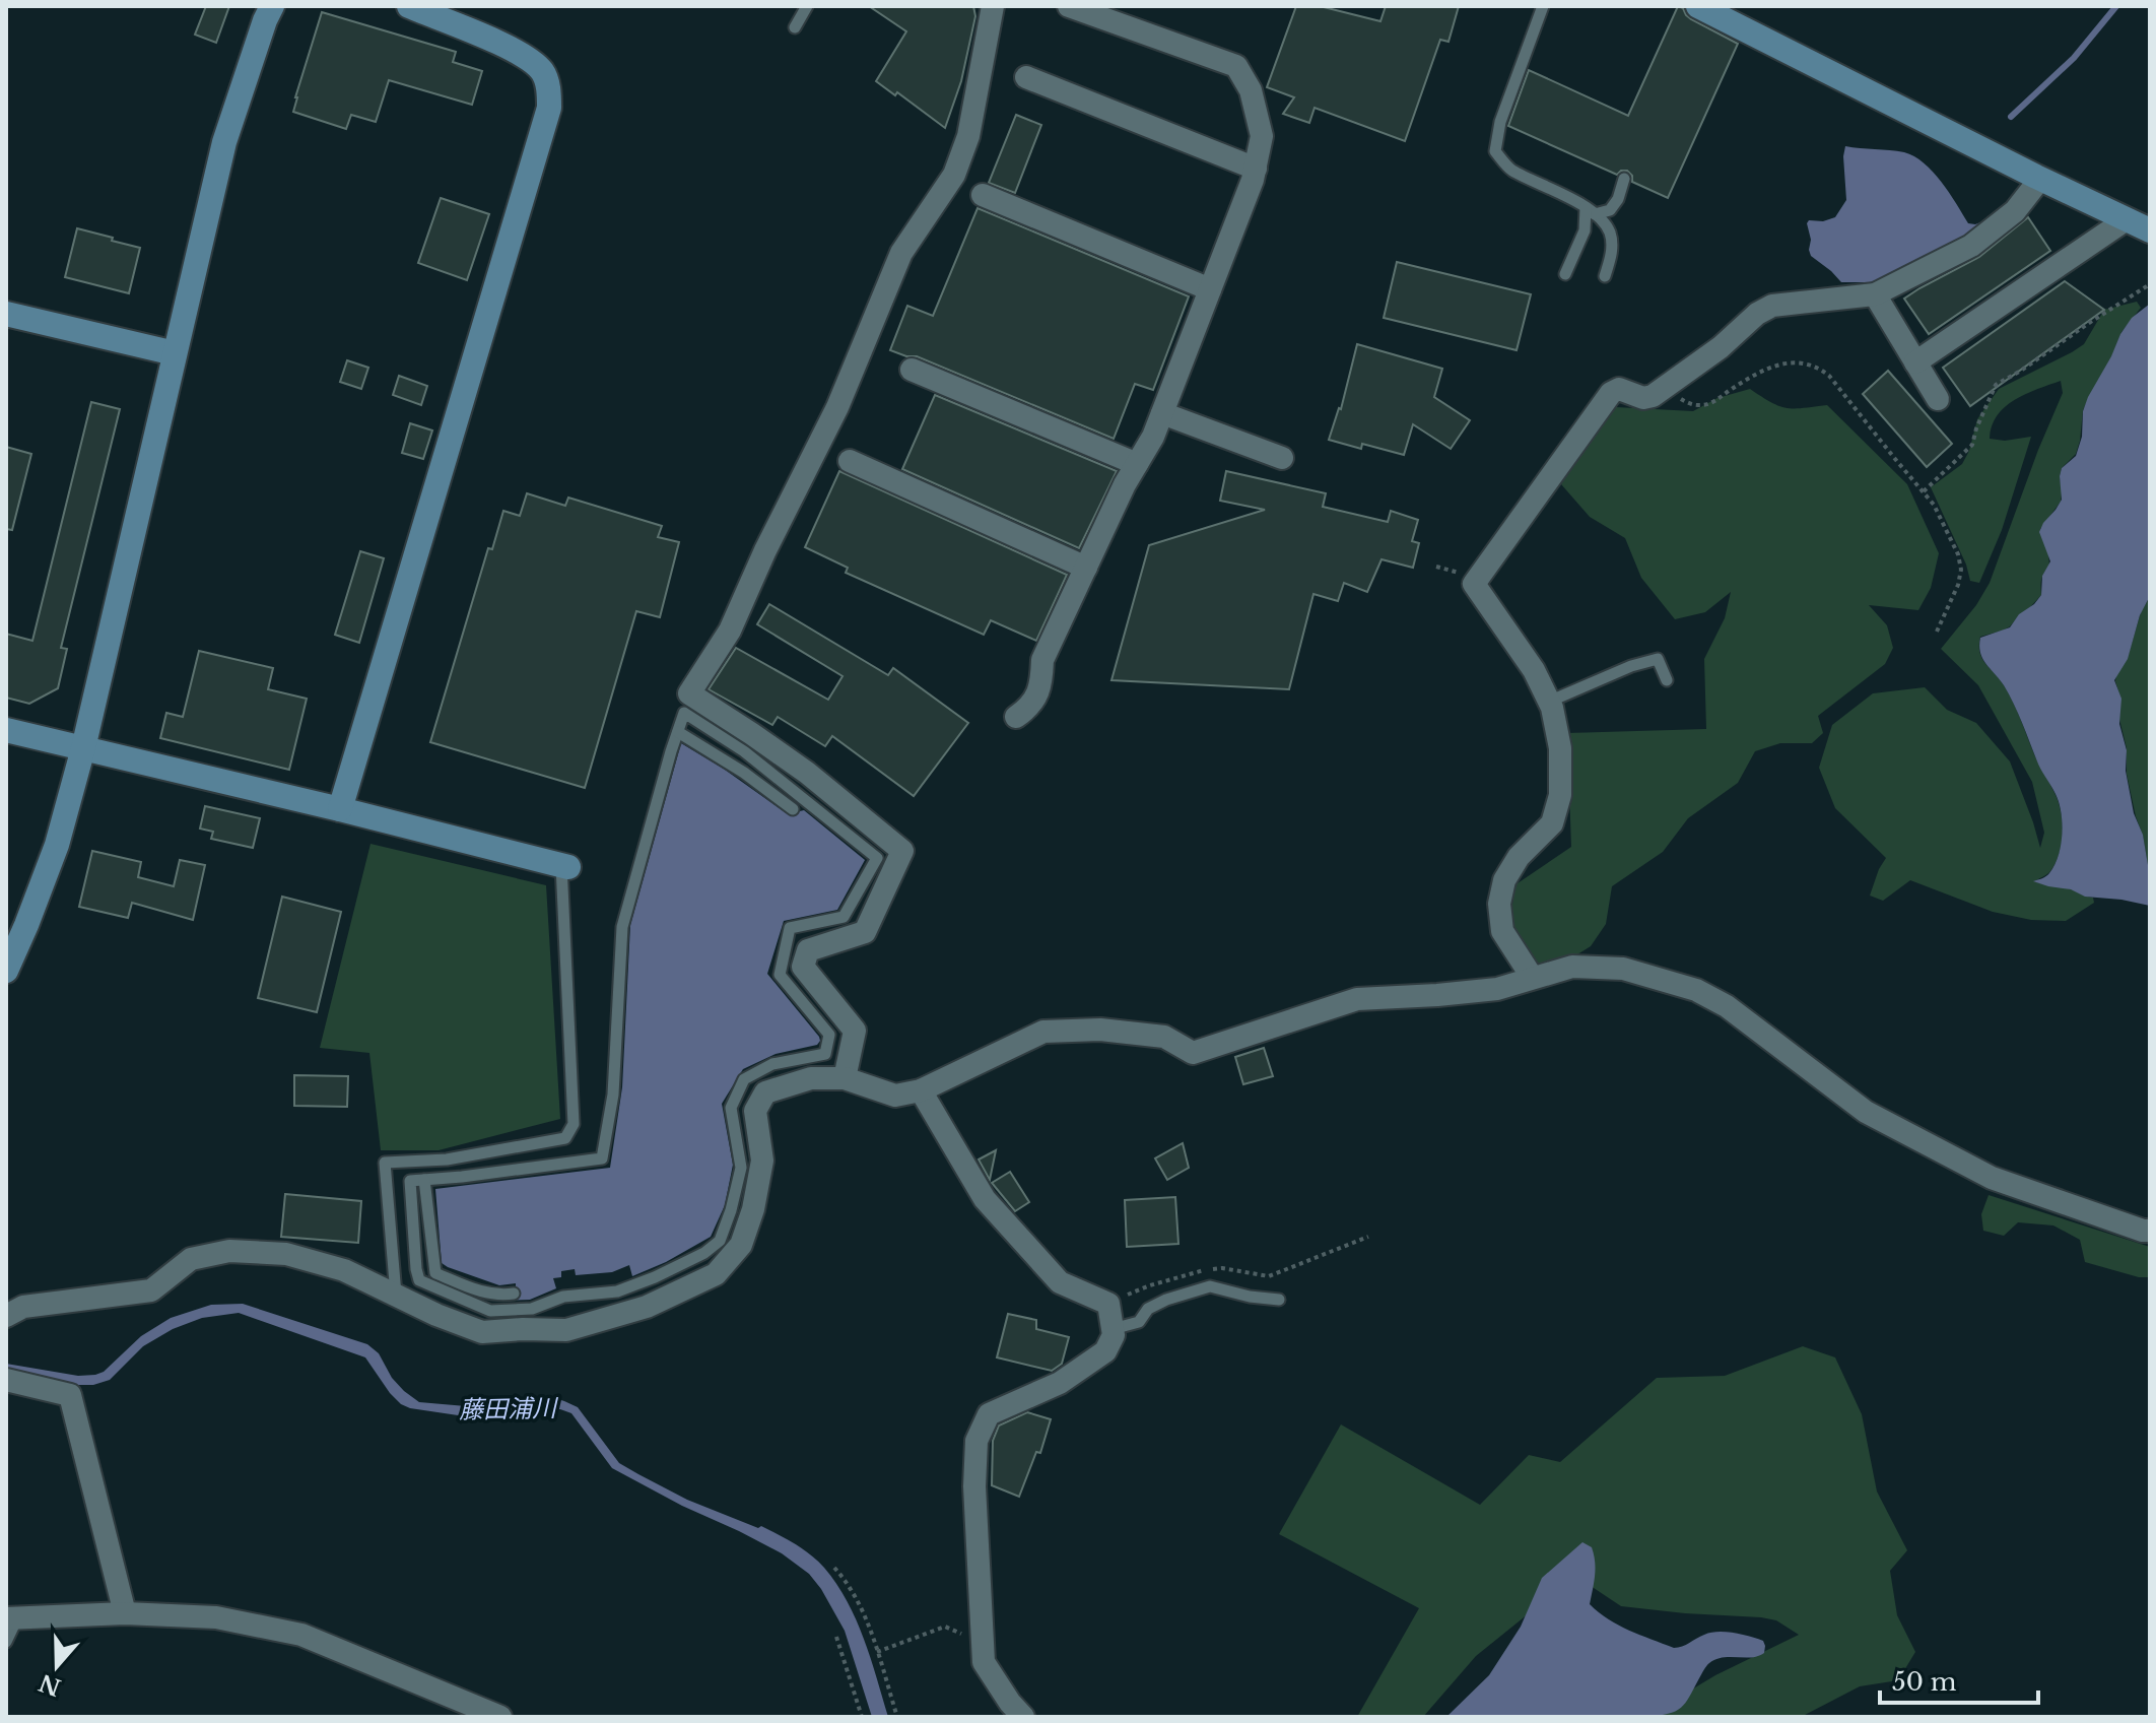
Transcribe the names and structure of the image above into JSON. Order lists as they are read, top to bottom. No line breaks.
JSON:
{"water":["藤田浦川"],"scale_bar":"50 m","north":"bottom"}
